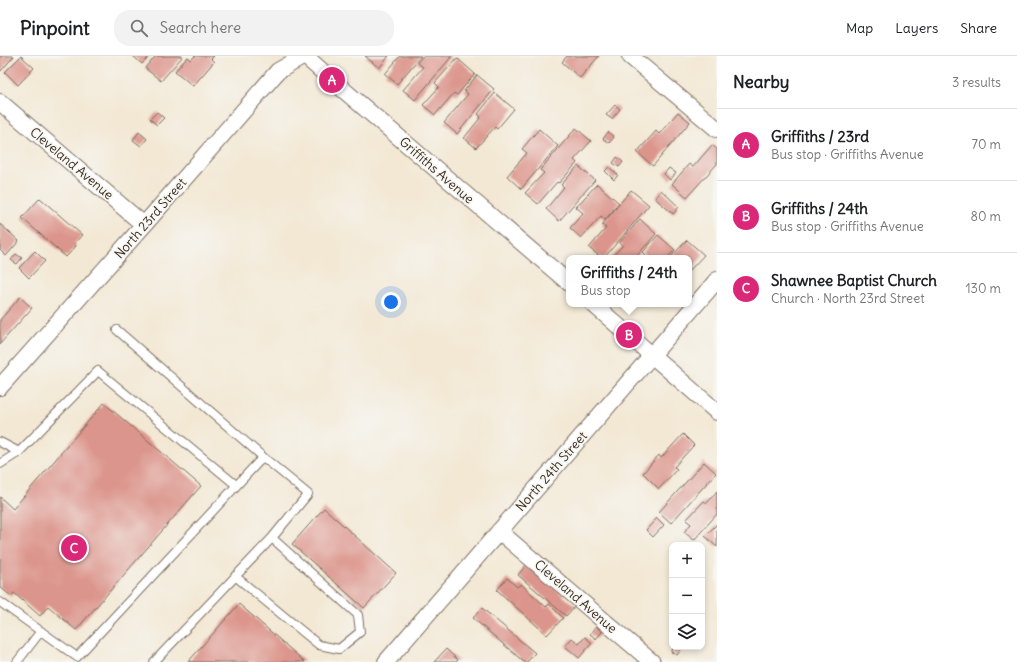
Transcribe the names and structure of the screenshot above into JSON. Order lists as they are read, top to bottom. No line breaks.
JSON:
{"streets":{"street":["Cleveland Avenue","Griffiths Avenue","North 23rd Street","North 24th Street"]},"crossings":[["Cleveland Avenue","North 23rd Street"],["Cleveland Avenue","North 24th Street"],["Griffiths Avenue","North 23rd Street"]],"page":{"header":"Pinpoint","search":"Search here","nav":["Map","Layers","Share"],"heading":["Nearby","3 results"],"pins":["A","B","C"],"list":[{"mark":"A","name":"Griffiths / 23rd","note":"Bus stop · Griffiths Avenue","value":"70 m"},{"mark":"B","name":"Griffiths / 24th","note":"Bus stop · Griffiths Avenue","value":"80 m"},{"mark":"C","name":"Shawnee Baptist Church","note":"Church · North 23rd Street","value":"130 m"}],"popup":["Griffiths / 24th","Bus stop"],"map_buttons":["+","−"]}}
